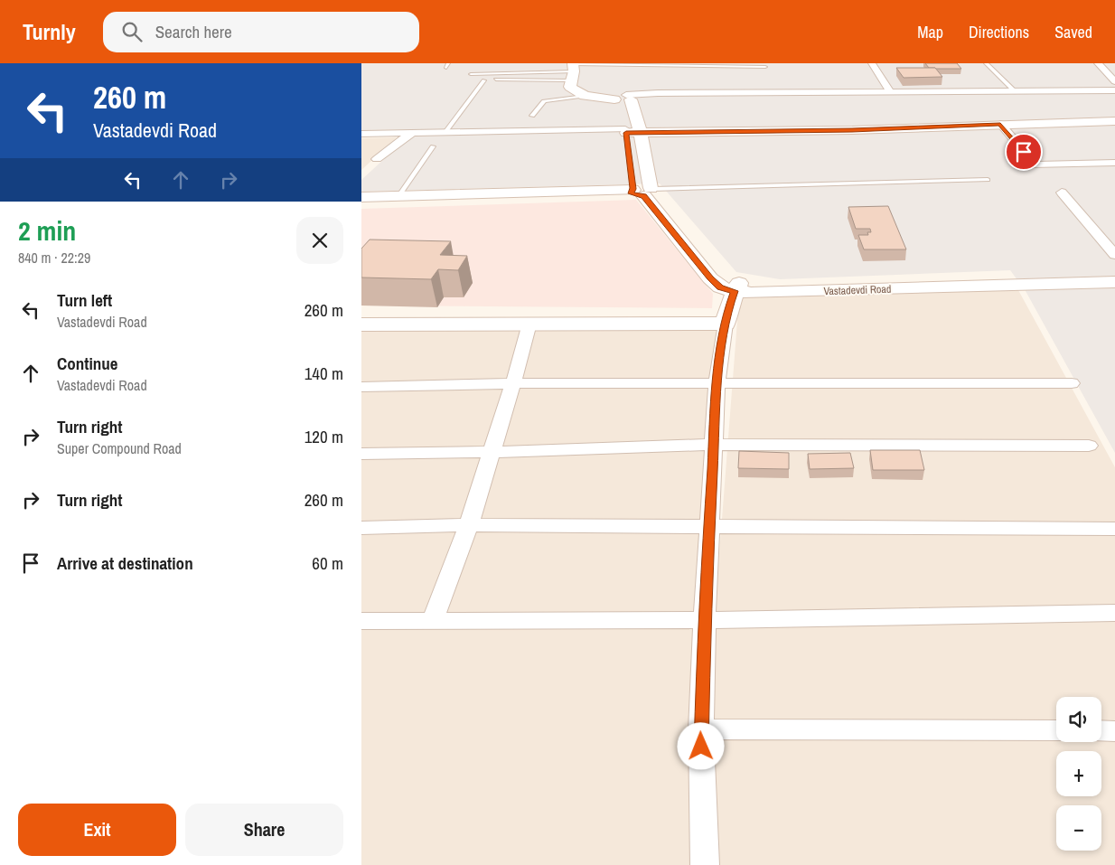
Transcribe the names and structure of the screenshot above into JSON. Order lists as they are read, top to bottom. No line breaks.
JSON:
{"streets":{"street":["Vastadevdi Road"]},"page":{"header":"Turnly","search":"Search here","nav":["Map","Directions","Saved"],"turn":["260 m","Vastadevdi Road"],"heading":["2 min","840 m · 22:29"],"list":[{"name":"Turn left","note":"Vastadevdi Road","value":"260 m"},{"name":"Continue","note":"Vastadevdi Road","value":"140 m"},{"name":"Turn right","note":"Super Compound Road","value":"120 m"},{"name":"Turn right","value":"260 m"},{"name":"Arrive at destination","value":"60 m"}],"map_buttons":["+","−"],"buttons":["Exit","Share"]}}
